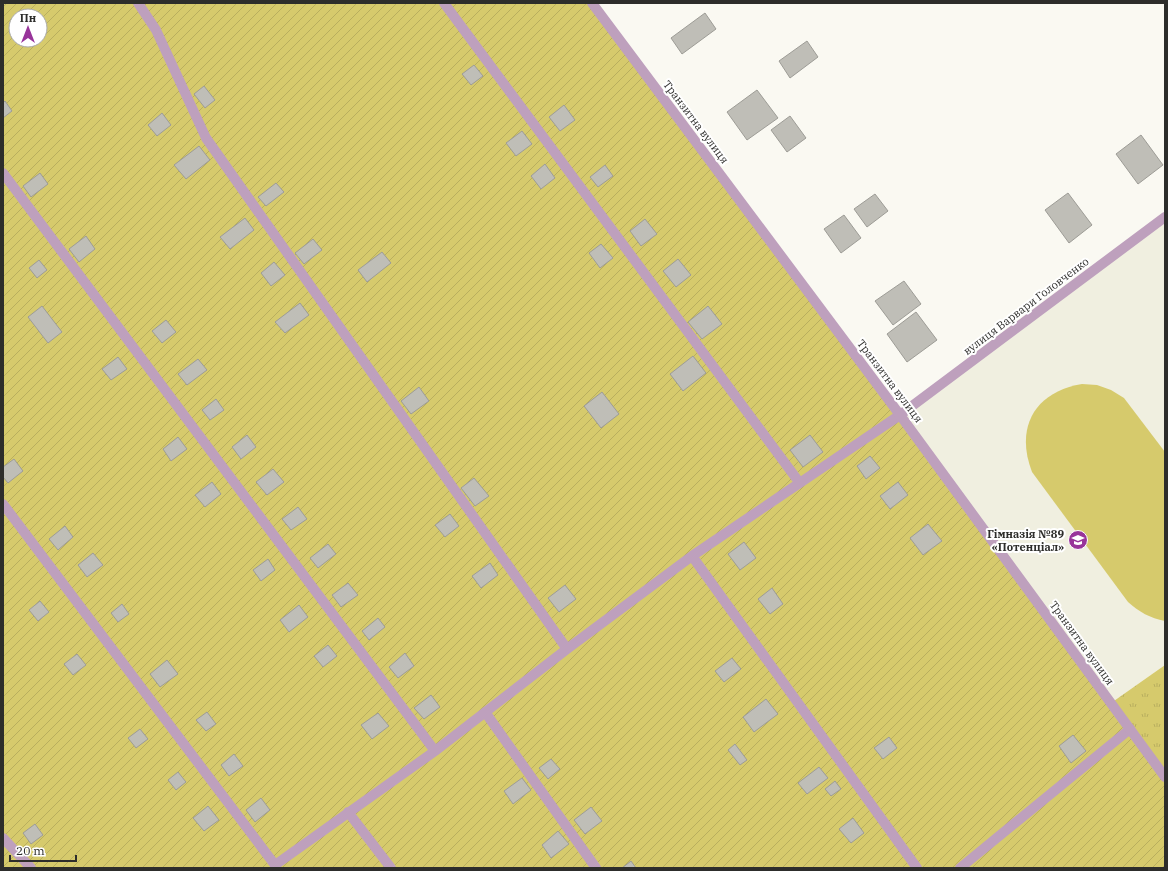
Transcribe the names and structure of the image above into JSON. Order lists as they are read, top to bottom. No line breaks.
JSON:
{"streets":{"street":["Транзитна вулиця","вулиця Варвари Головченко"]},"crossings":[["Транзитна вулиця","вулиця Варвари Головченко"]],"places":{"school or university":["Гімназія №89 «Потенціал»"]},"scale_bar":"20 m","north":"top"}
